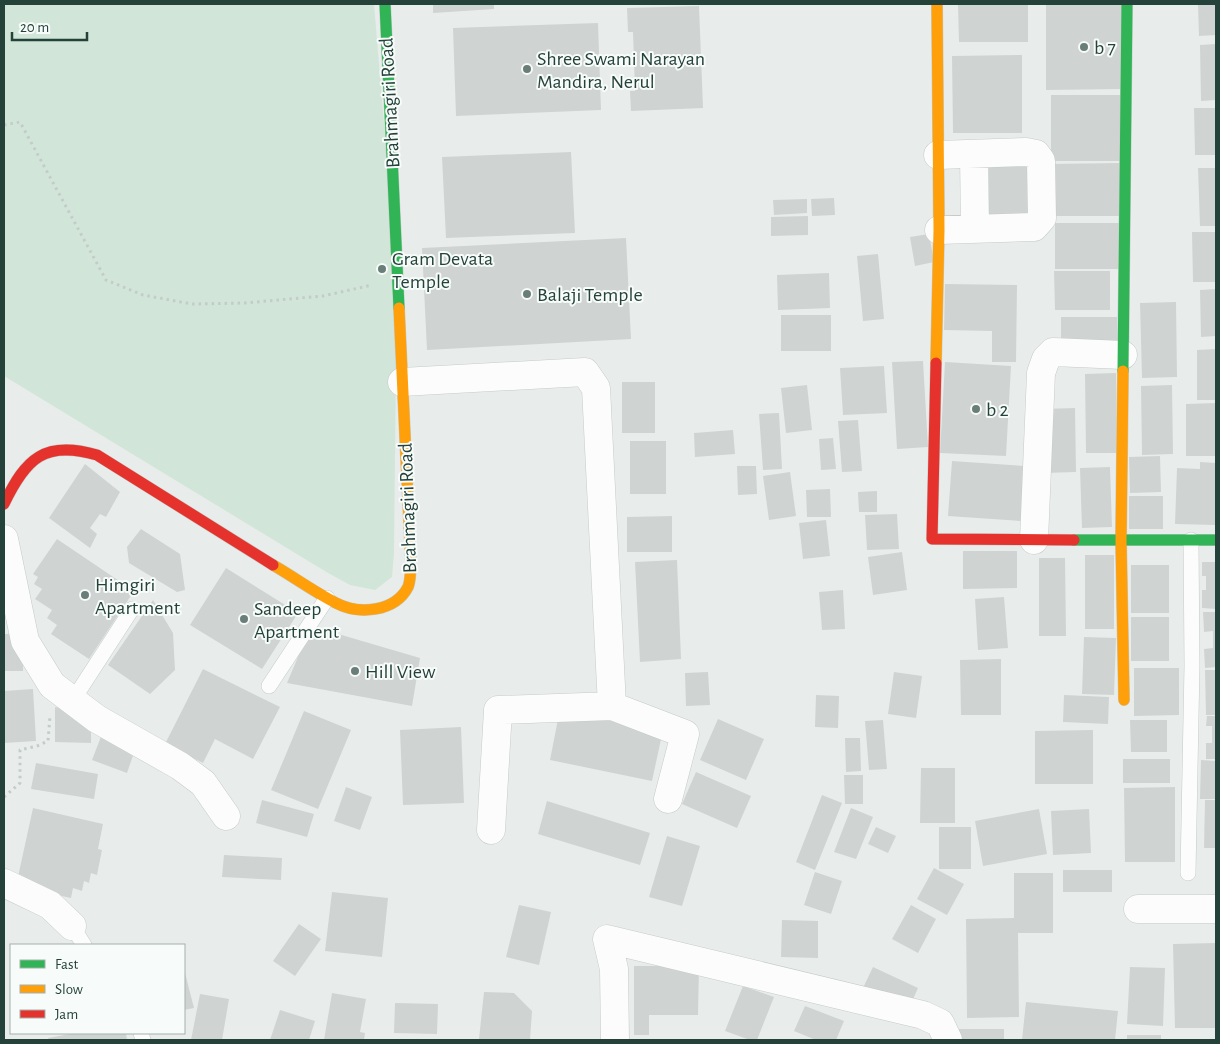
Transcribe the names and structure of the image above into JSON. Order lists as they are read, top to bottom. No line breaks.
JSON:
{"streets":{"street":["Brahmagiri Road"]},"places":["b 7","Shree Swami Narayan Mandira, Nerul","Gram Devata Temple","Balaji Temple","b 2","Himgiri Apartment","Sandeep Apartment","Hill View"],"legend":["Fast","Slow","Jam"],"scale_bar":"20 m"}
